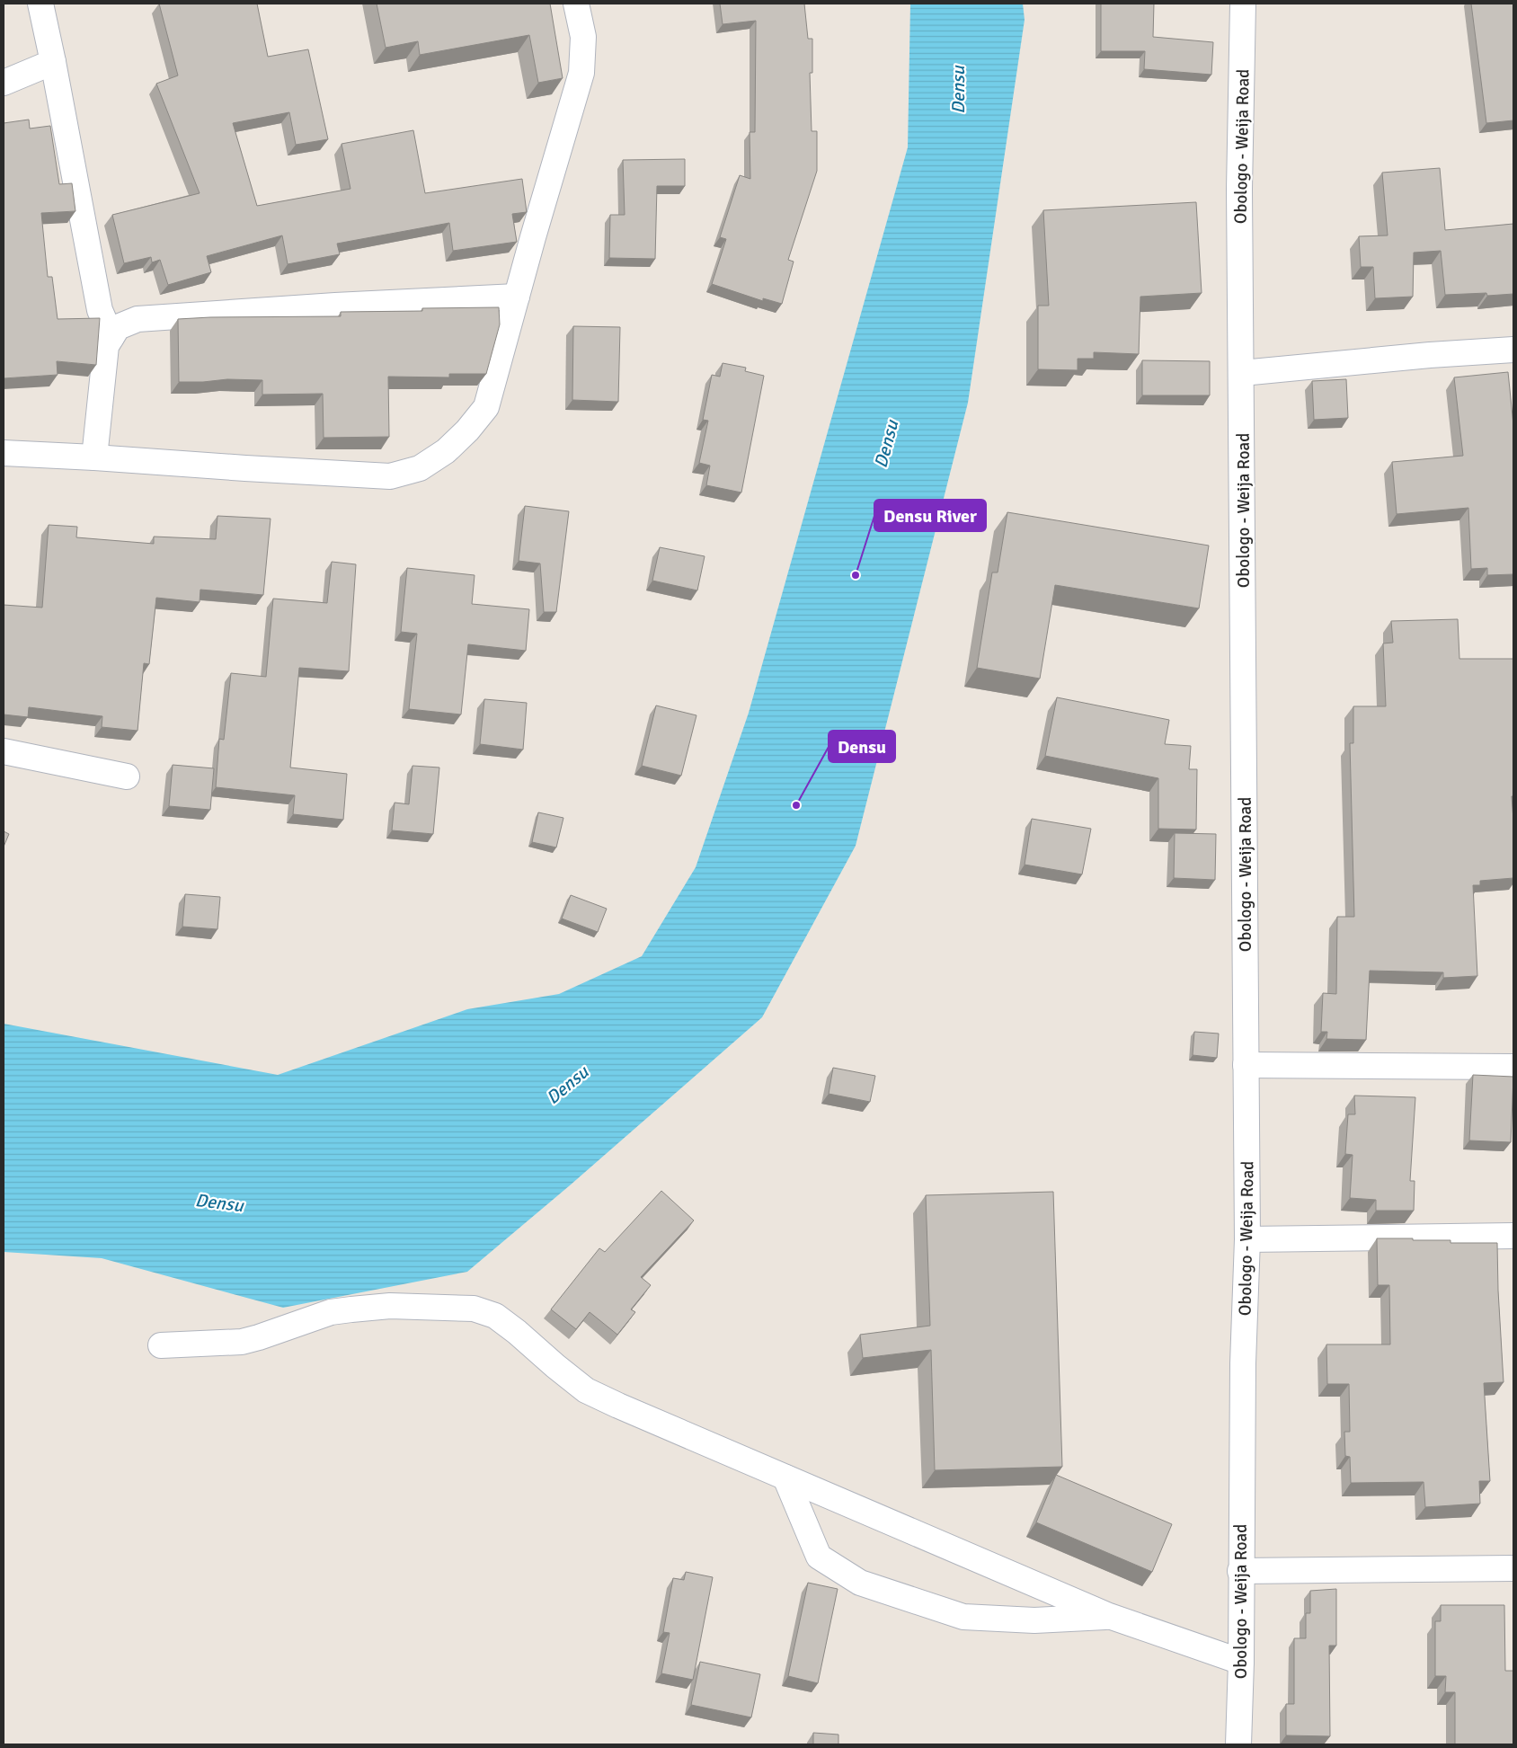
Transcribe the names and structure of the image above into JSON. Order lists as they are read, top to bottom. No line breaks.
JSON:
{"streets":{"street":["Obologo - Weija Road"]},"water":["Densu"],"places":["Densu River","Densu"]}
